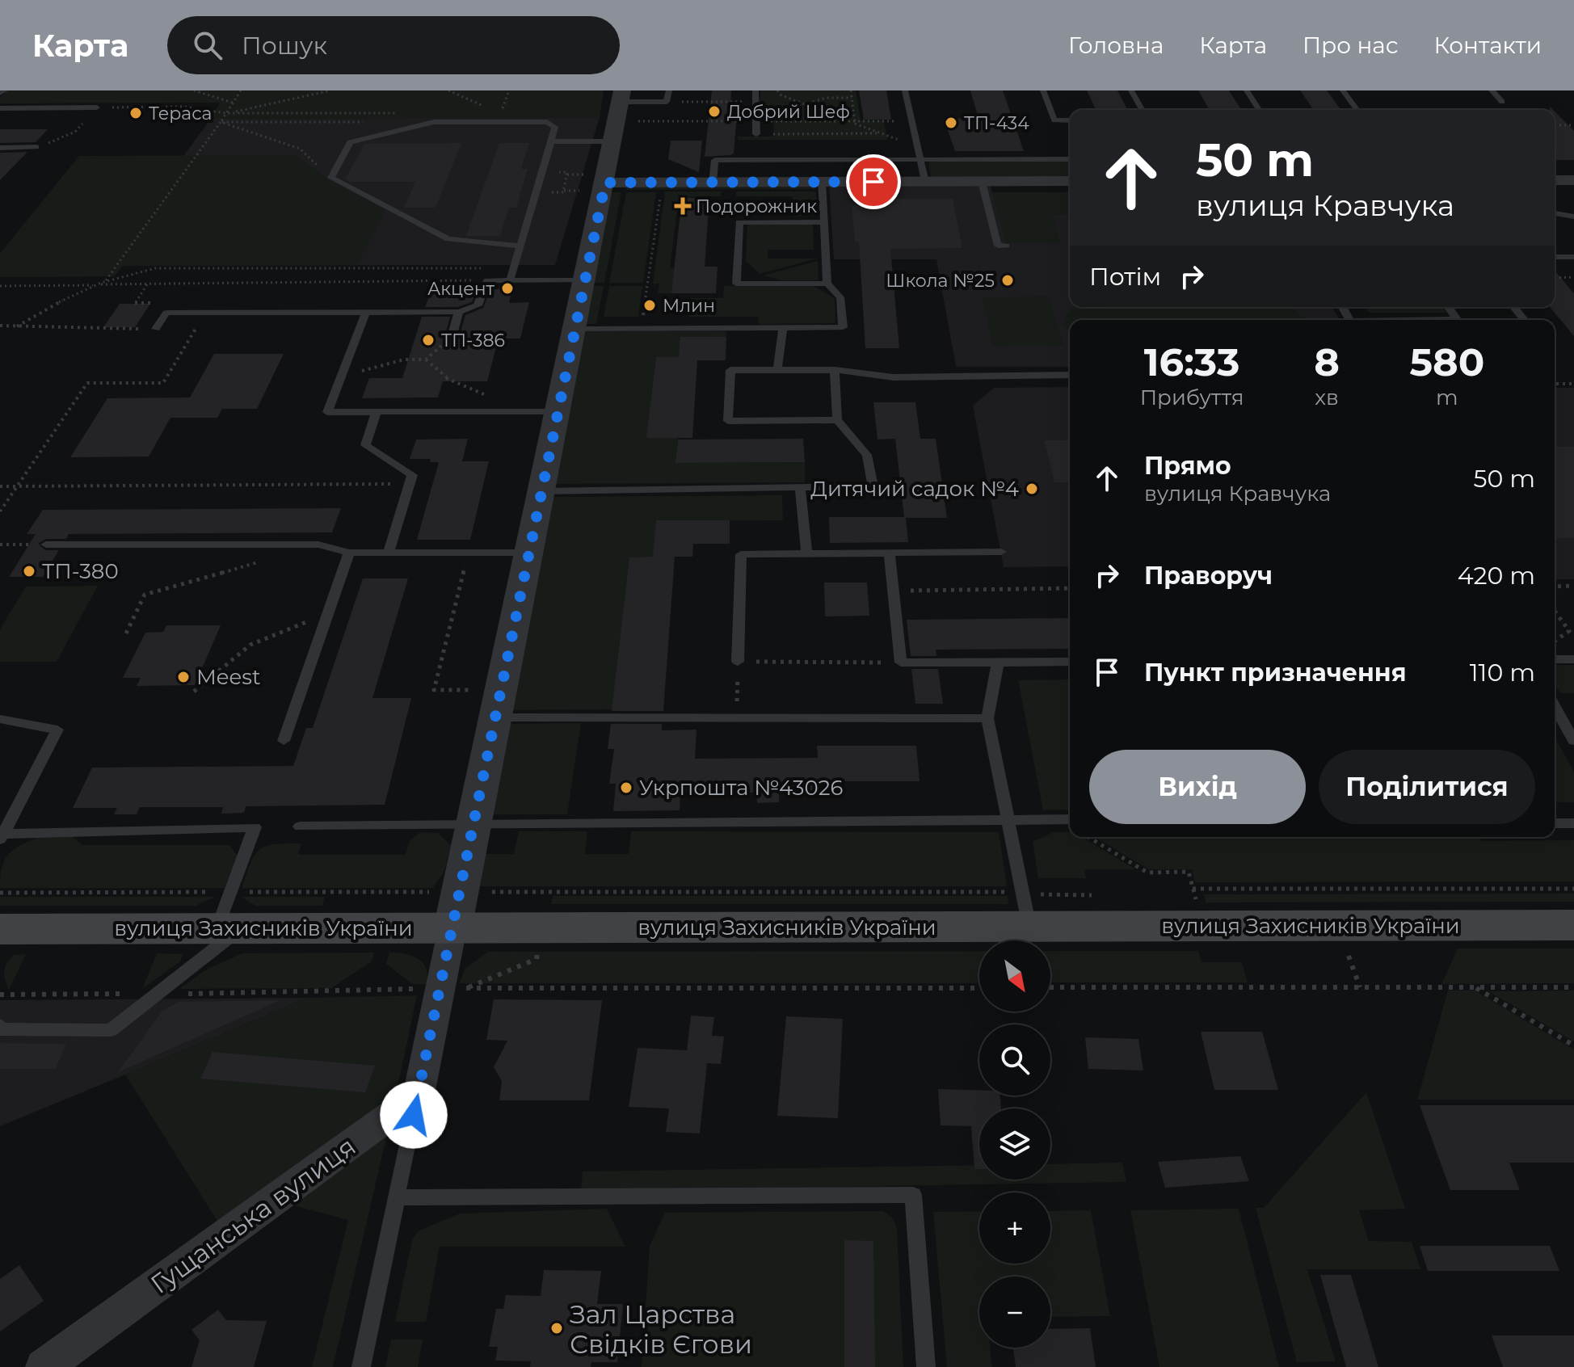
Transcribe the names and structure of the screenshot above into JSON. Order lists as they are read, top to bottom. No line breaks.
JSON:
{"streets":{"main road":["вулиця Захисників України"],"street":["Гущанська вулиця"]},"places":{"other":["Добрий Шеф","Тераса","ТП-434","Школа №25","Акцент","Млин","ТП-386","Дитячий садок №4","ТП-380","Meest","Укрпошта №43026","Зал Царства Свідків Єгови"],"health":["Подорожник"]},"north":"bottom right","page":{"header":"Карта","search":"Пошук","nav":["Головна","Карта","Про нас","Контакти"],"turn":["50 m","вулиця Кравчука"],"then":"Потім","eta":["16:33","Прибуття","8","хв","580","m"],"list":[{"name":"Прямо","note":"вулиця Кравчука","value":"50 m"},{"name":"Праворуч","value":"420 m"},{"name":"Пункт призначення","value":"110 m"}],"buttons":["Вихід","Поділитися"],"map_buttons":["+","−"]}}
